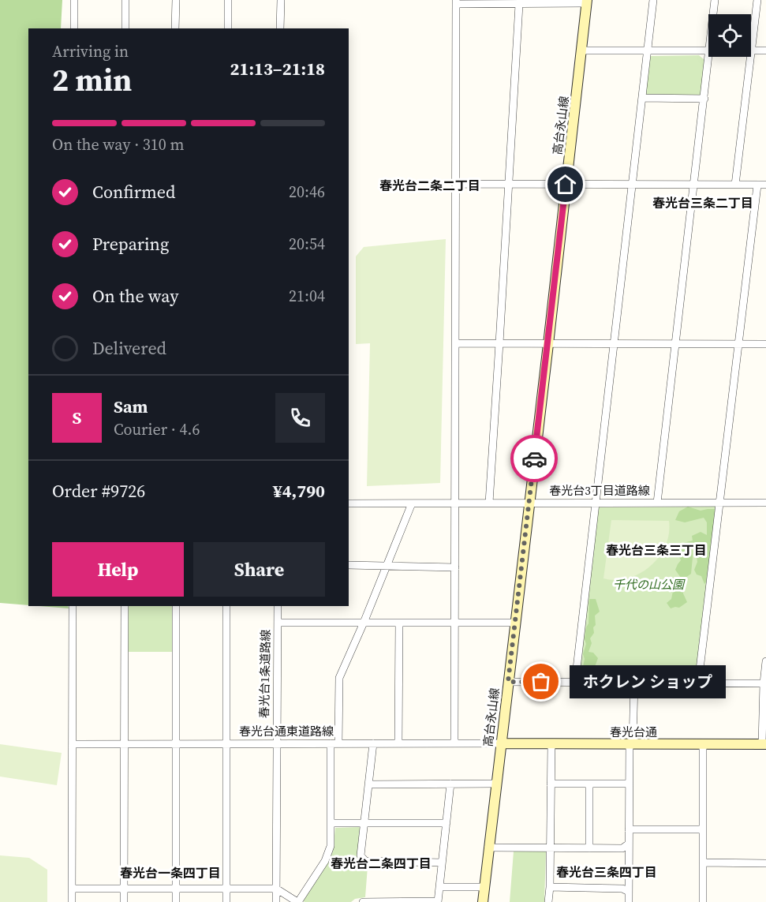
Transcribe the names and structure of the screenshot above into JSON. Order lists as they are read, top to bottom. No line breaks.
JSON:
{"streets":{"street":["高台永山線","春光台3丁目道路線","春光台1条道路線","春光台通東道路線","春光台通"]},"crossings":[["高台永山線","春光台3丁目道路線"],["高台永山線","春光台通東道路線"],["高台永山線","春光台通"],["春光台1条道路線","春光台通東道路線"],["春光台通東道路線","春光台通"]],"districts":["春光台二条二丁目","春光台三条二丁目","春光台三条三丁目","春光台二条四丁目","春光台三条四丁目","春光台一条四丁目"],"parks":["千代の山公園"],"places":["ホクレン ショップ"],"page":{"heading":["2 min","Arriving in","21:13–21:18"],"panel":["Sam","Courier · 4.6","Order #9726","¥4,790"],"bar":"On the way · 310 m","list":[["Confirmed","20:46"],["Preparing","20:54"],["On the way","21:04"],"Delivered"],"round":"S","buttons":["Help","Share"],"bubble":"ホクレン ショップ"}}
